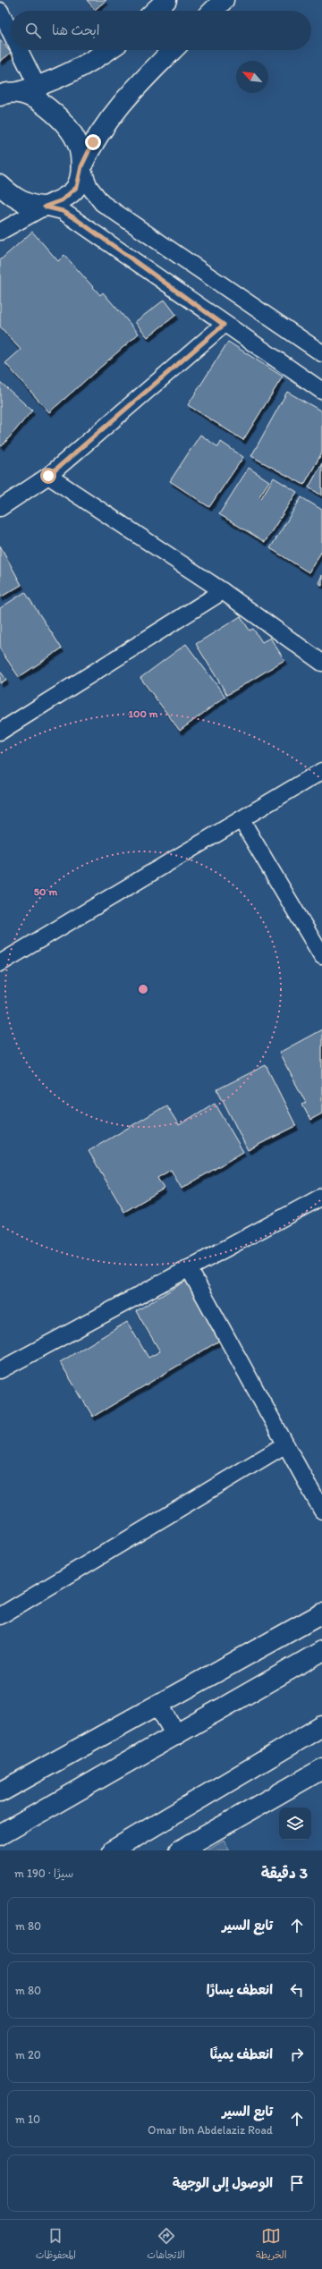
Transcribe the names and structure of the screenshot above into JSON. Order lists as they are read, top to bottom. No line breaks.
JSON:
{"north":"top left","page":{"search":"ابحث هنا","heading":["3 دقيقة","سيرًا · 190 m"],"list":[["تابع السير","80 m"],["انعطف يسارًا","80 m"],["انعطف يمينًا","20 m"],["تابع السير","Omar Ibn Abdelaziz Road","10 m"],"الوصول إلى الوجهة"],"nav":["الخريطة","الاتجاهات","المحفوظات"]},"rings":["100 m","50 m"]}
